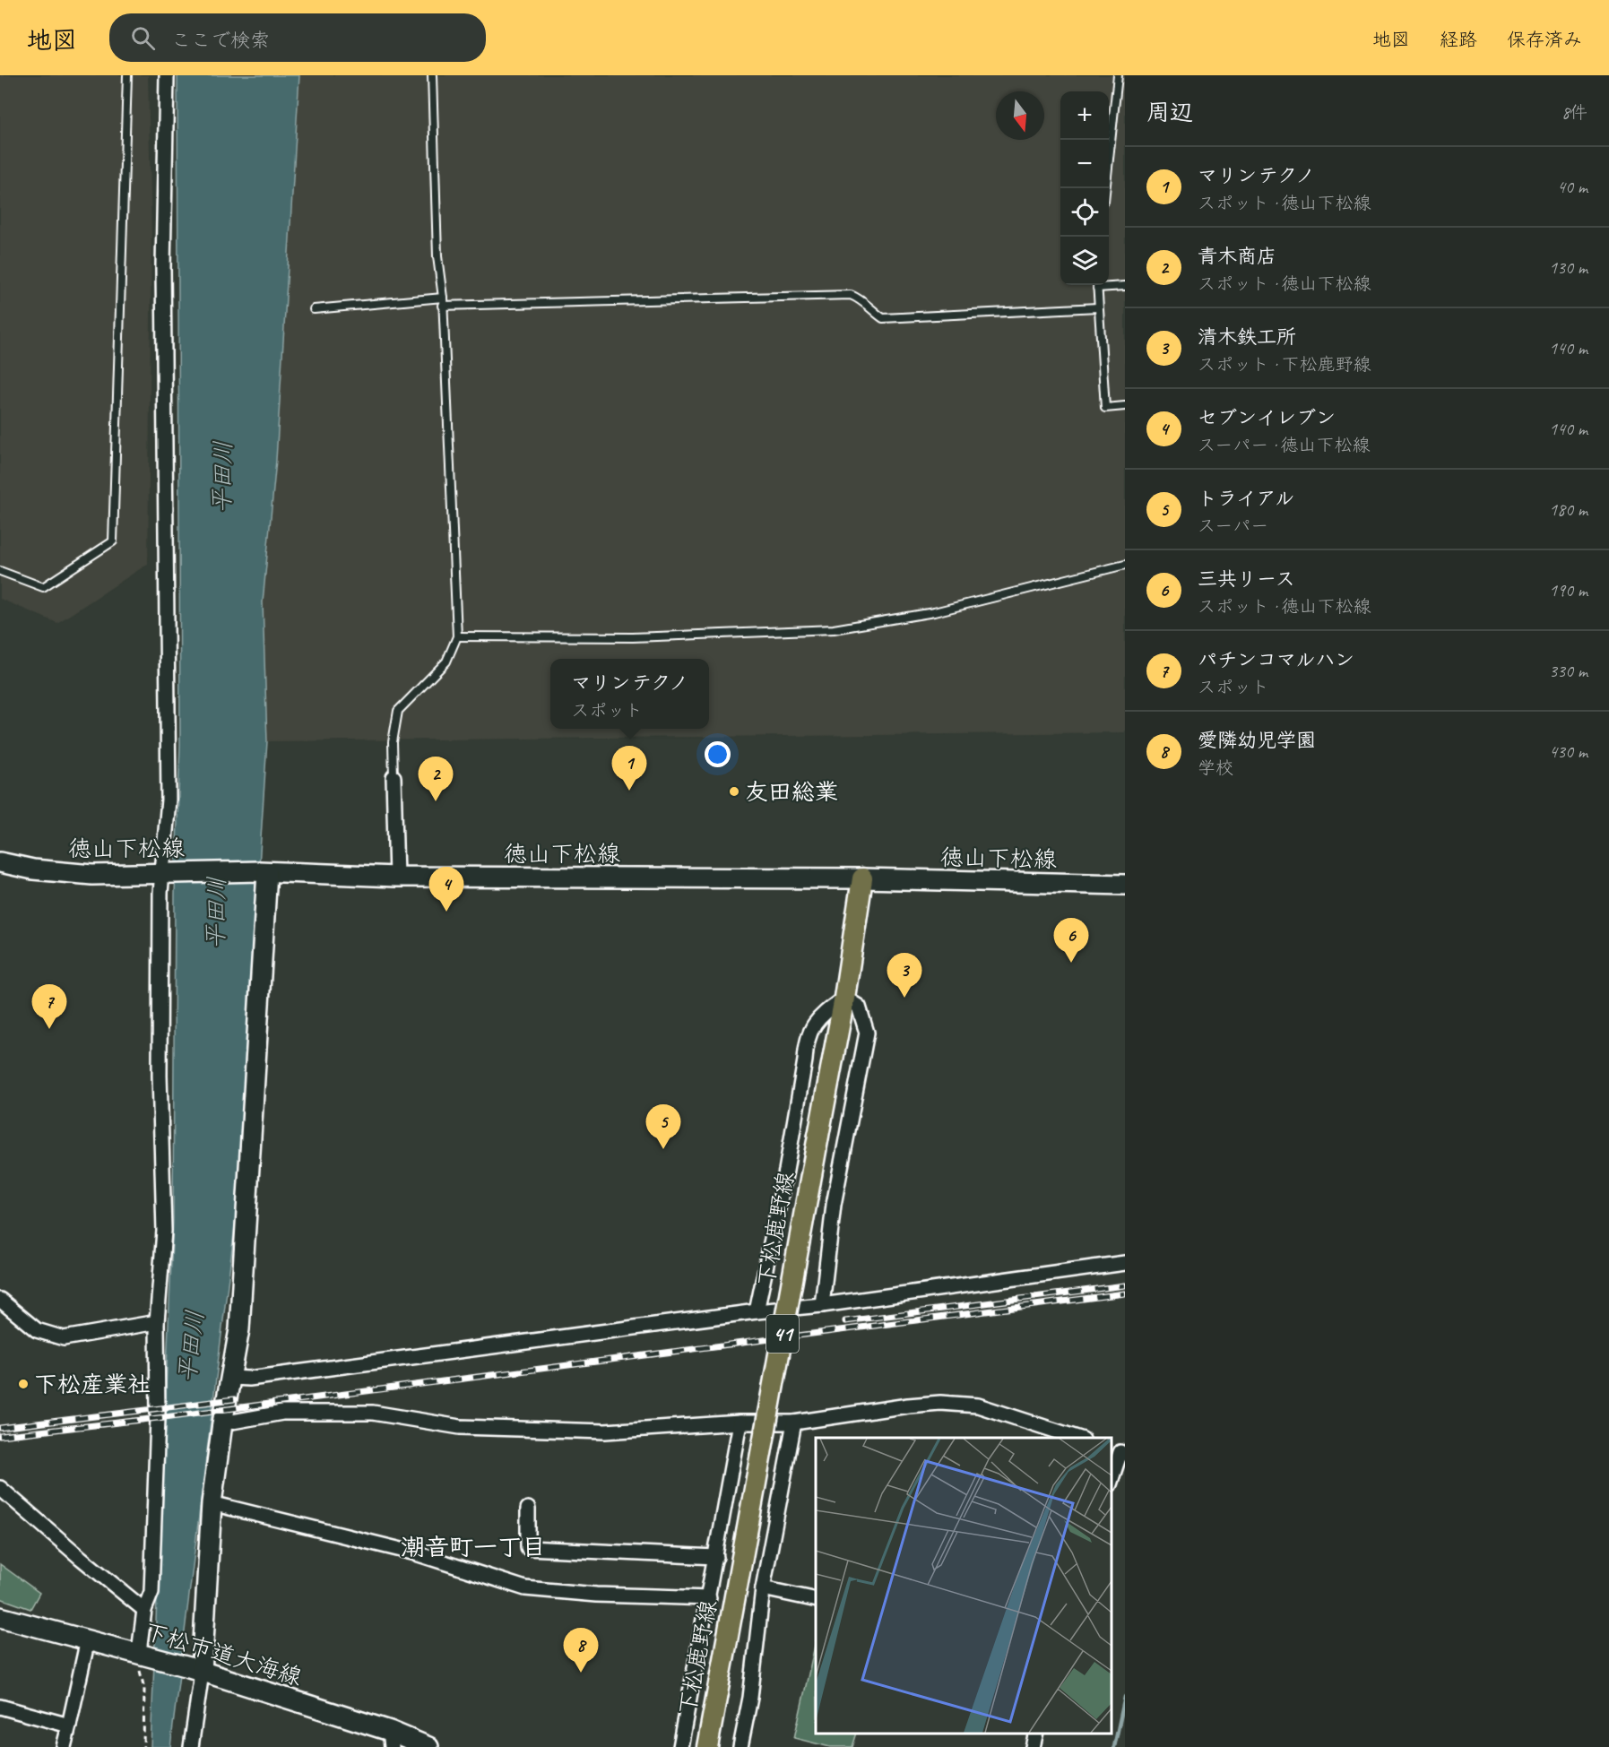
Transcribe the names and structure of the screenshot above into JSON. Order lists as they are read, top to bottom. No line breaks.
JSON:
{"streets":{"main road":["下松鹿野線","41"],"street":["徳山下松線","下松市道大海線"]},"crossings":[["徳山下松線","下松鹿野線"]],"districts":["潮音町一丁目"],"water":["平田川"],"places":["友田総業","下松産業社"],"north":"bottom","page":{"header":"地図","search":"ここで検索","nav":["地図","経路","保存済み"],"heading":["周辺","8件"],"map_buttons":["+","−"],"list":[{"mark":"1","name":"マリンテクノ","note":"スポット · 徳山下松線","value":"40 m"},{"mark":"2","name":"青木商店","note":"スポット · 徳山下松線","value":"130 m"},{"mark":"3","name":"清木鉄工所","note":"スポット · 下松鹿野線","value":"140 m"},{"mark":"4","name":"セブンイレブン","note":"スーパー · 徳山下松線","value":"140 m"},{"mark":"5","name":"トライアル","note":"スーパー","value":"180 m"},{"mark":"6","name":"三共リース","note":"スポット · 徳山下松線","value":"190 m"},{"mark":"7","name":"パチンコマルハン","note":"スポット","value":"330 m"},{"mark":"8","name":"愛隣幼児学園","note":"学校","value":"430 m"}],"popup":["マリンテクノ","スポット"],"pins":["1","2","4","6","3","7","5","8"]}}
